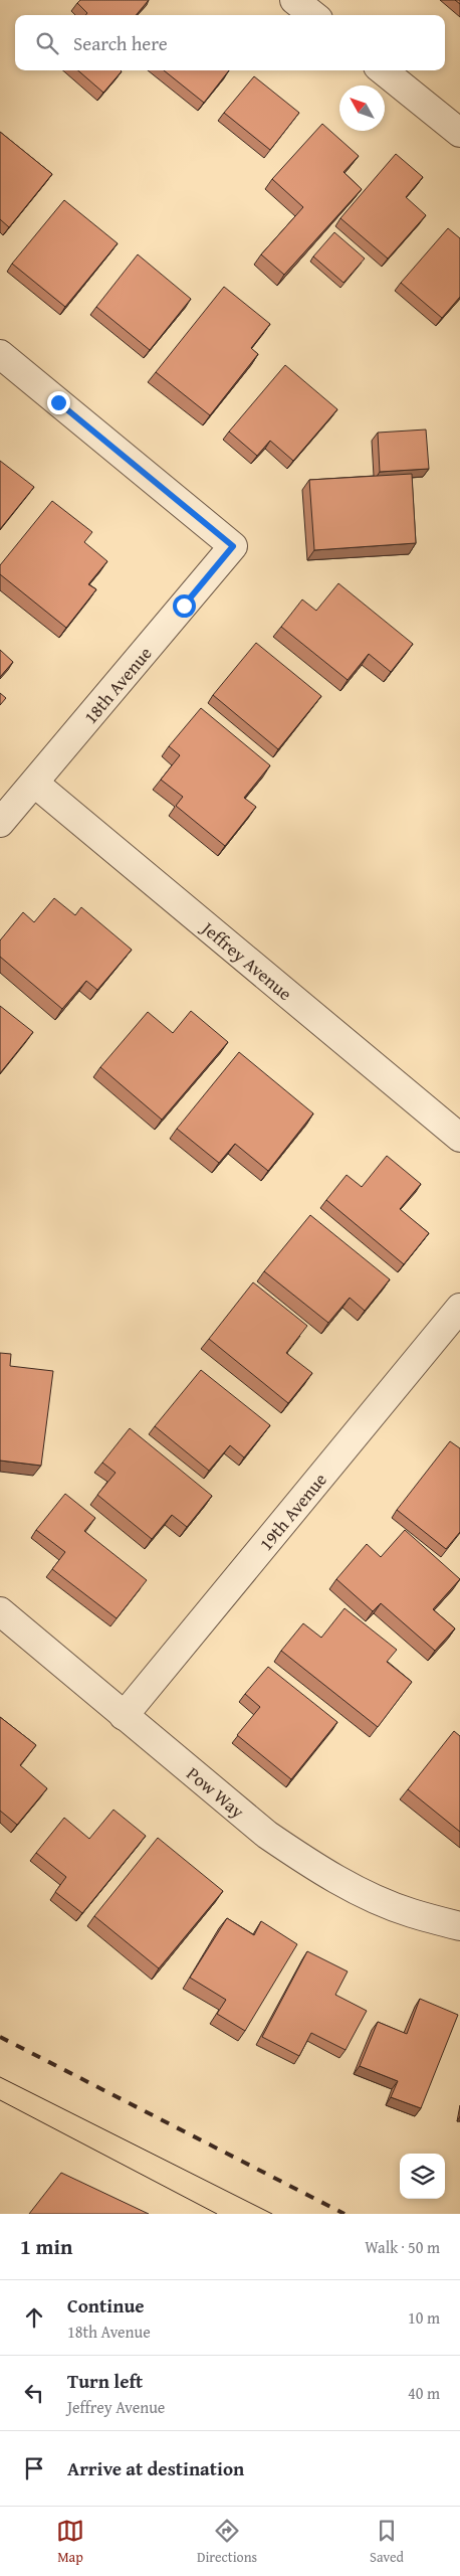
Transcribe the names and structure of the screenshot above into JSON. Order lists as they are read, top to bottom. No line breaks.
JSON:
{"streets":{"street":["18th Avenue","Jeffrey Avenue","19th Avenue","Pow Way"]},"crossings":[["18th Avenue","Jeffrey Avenue"],["19th Avenue","Pow Way"]],"north":"top left","page":{"search":"Search here","heading":["1 min","Walk · 50 m"],"list":[["Continue","18th Avenue","10 m"],["Turn left","Jeffrey Avenue","40 m"],"Arrive at destination"],"nav":["Map","Directions","Saved"]}}
